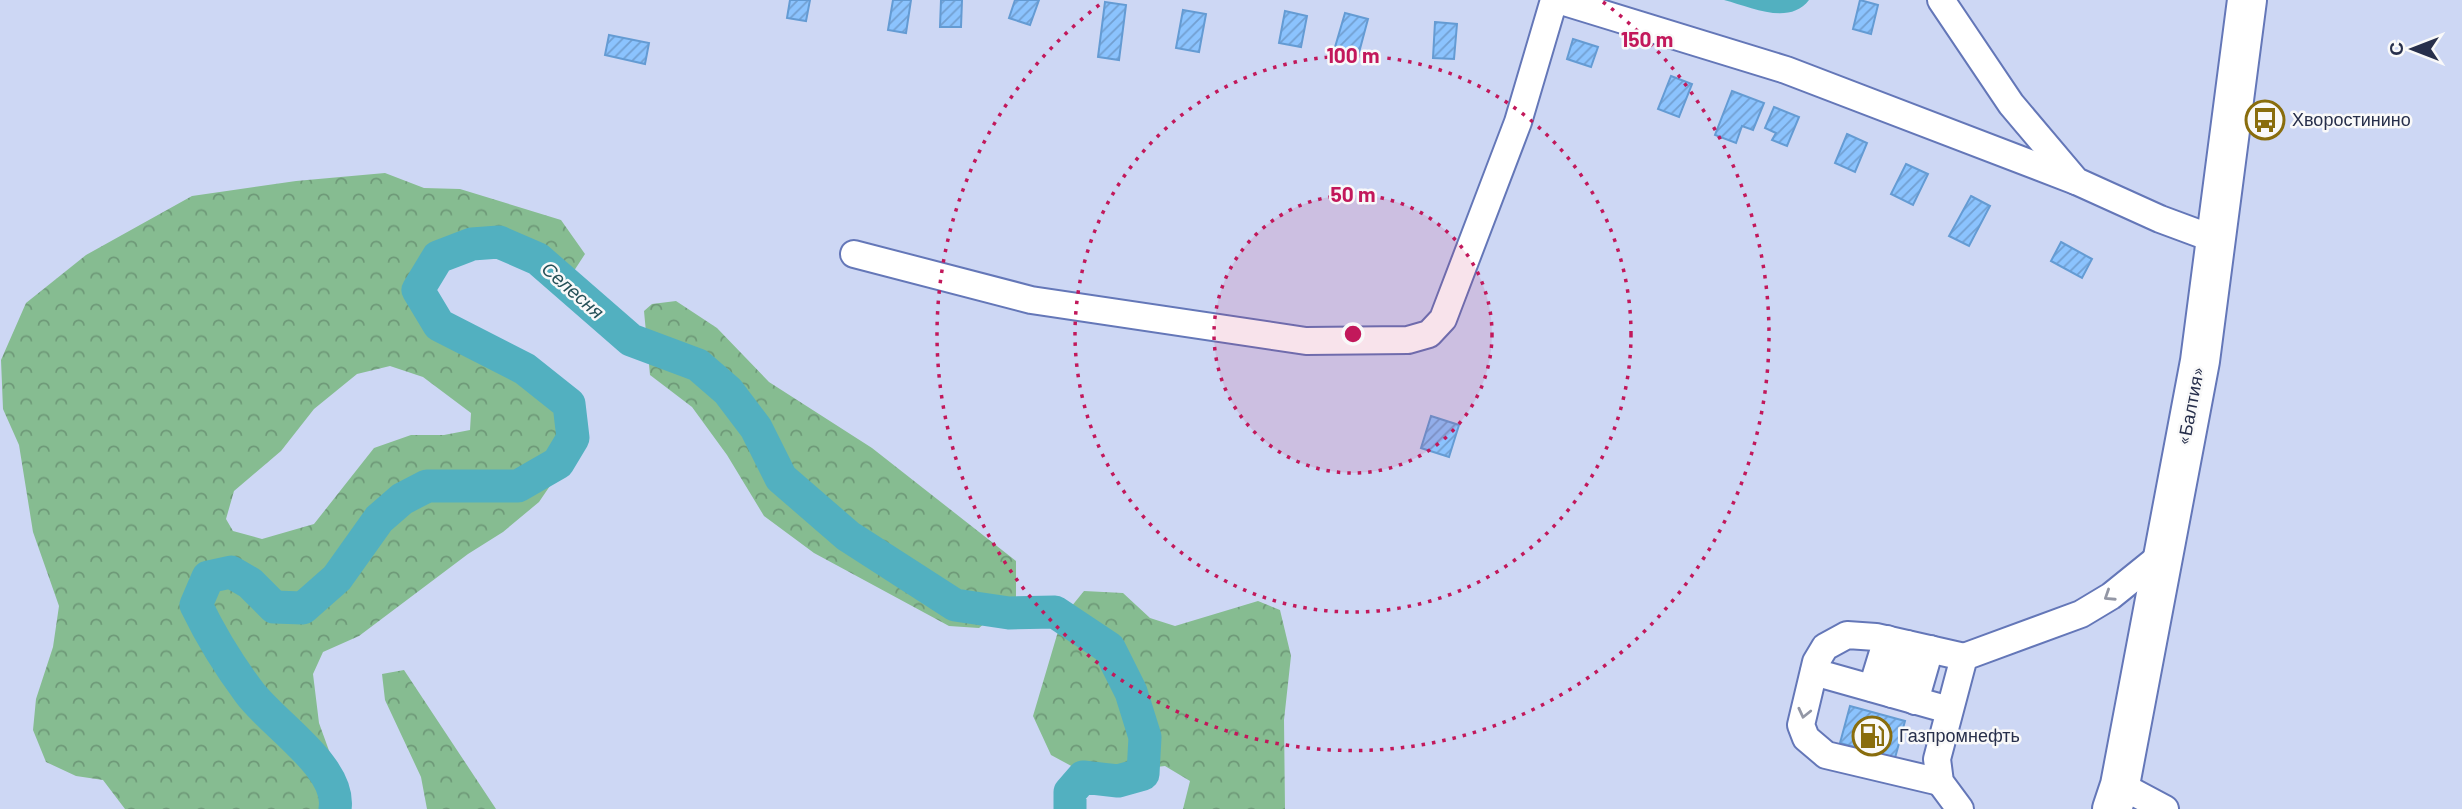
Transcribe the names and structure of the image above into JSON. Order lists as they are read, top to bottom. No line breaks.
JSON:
{"streets":{"highway":["«Балтия»"]},"water":["Селесня"],"places":{"bus stop":["Хворостинино"],"fuel station":["Газпромнефть"]},"north":"left","rings":["150 m","100 m","50 m"]}
